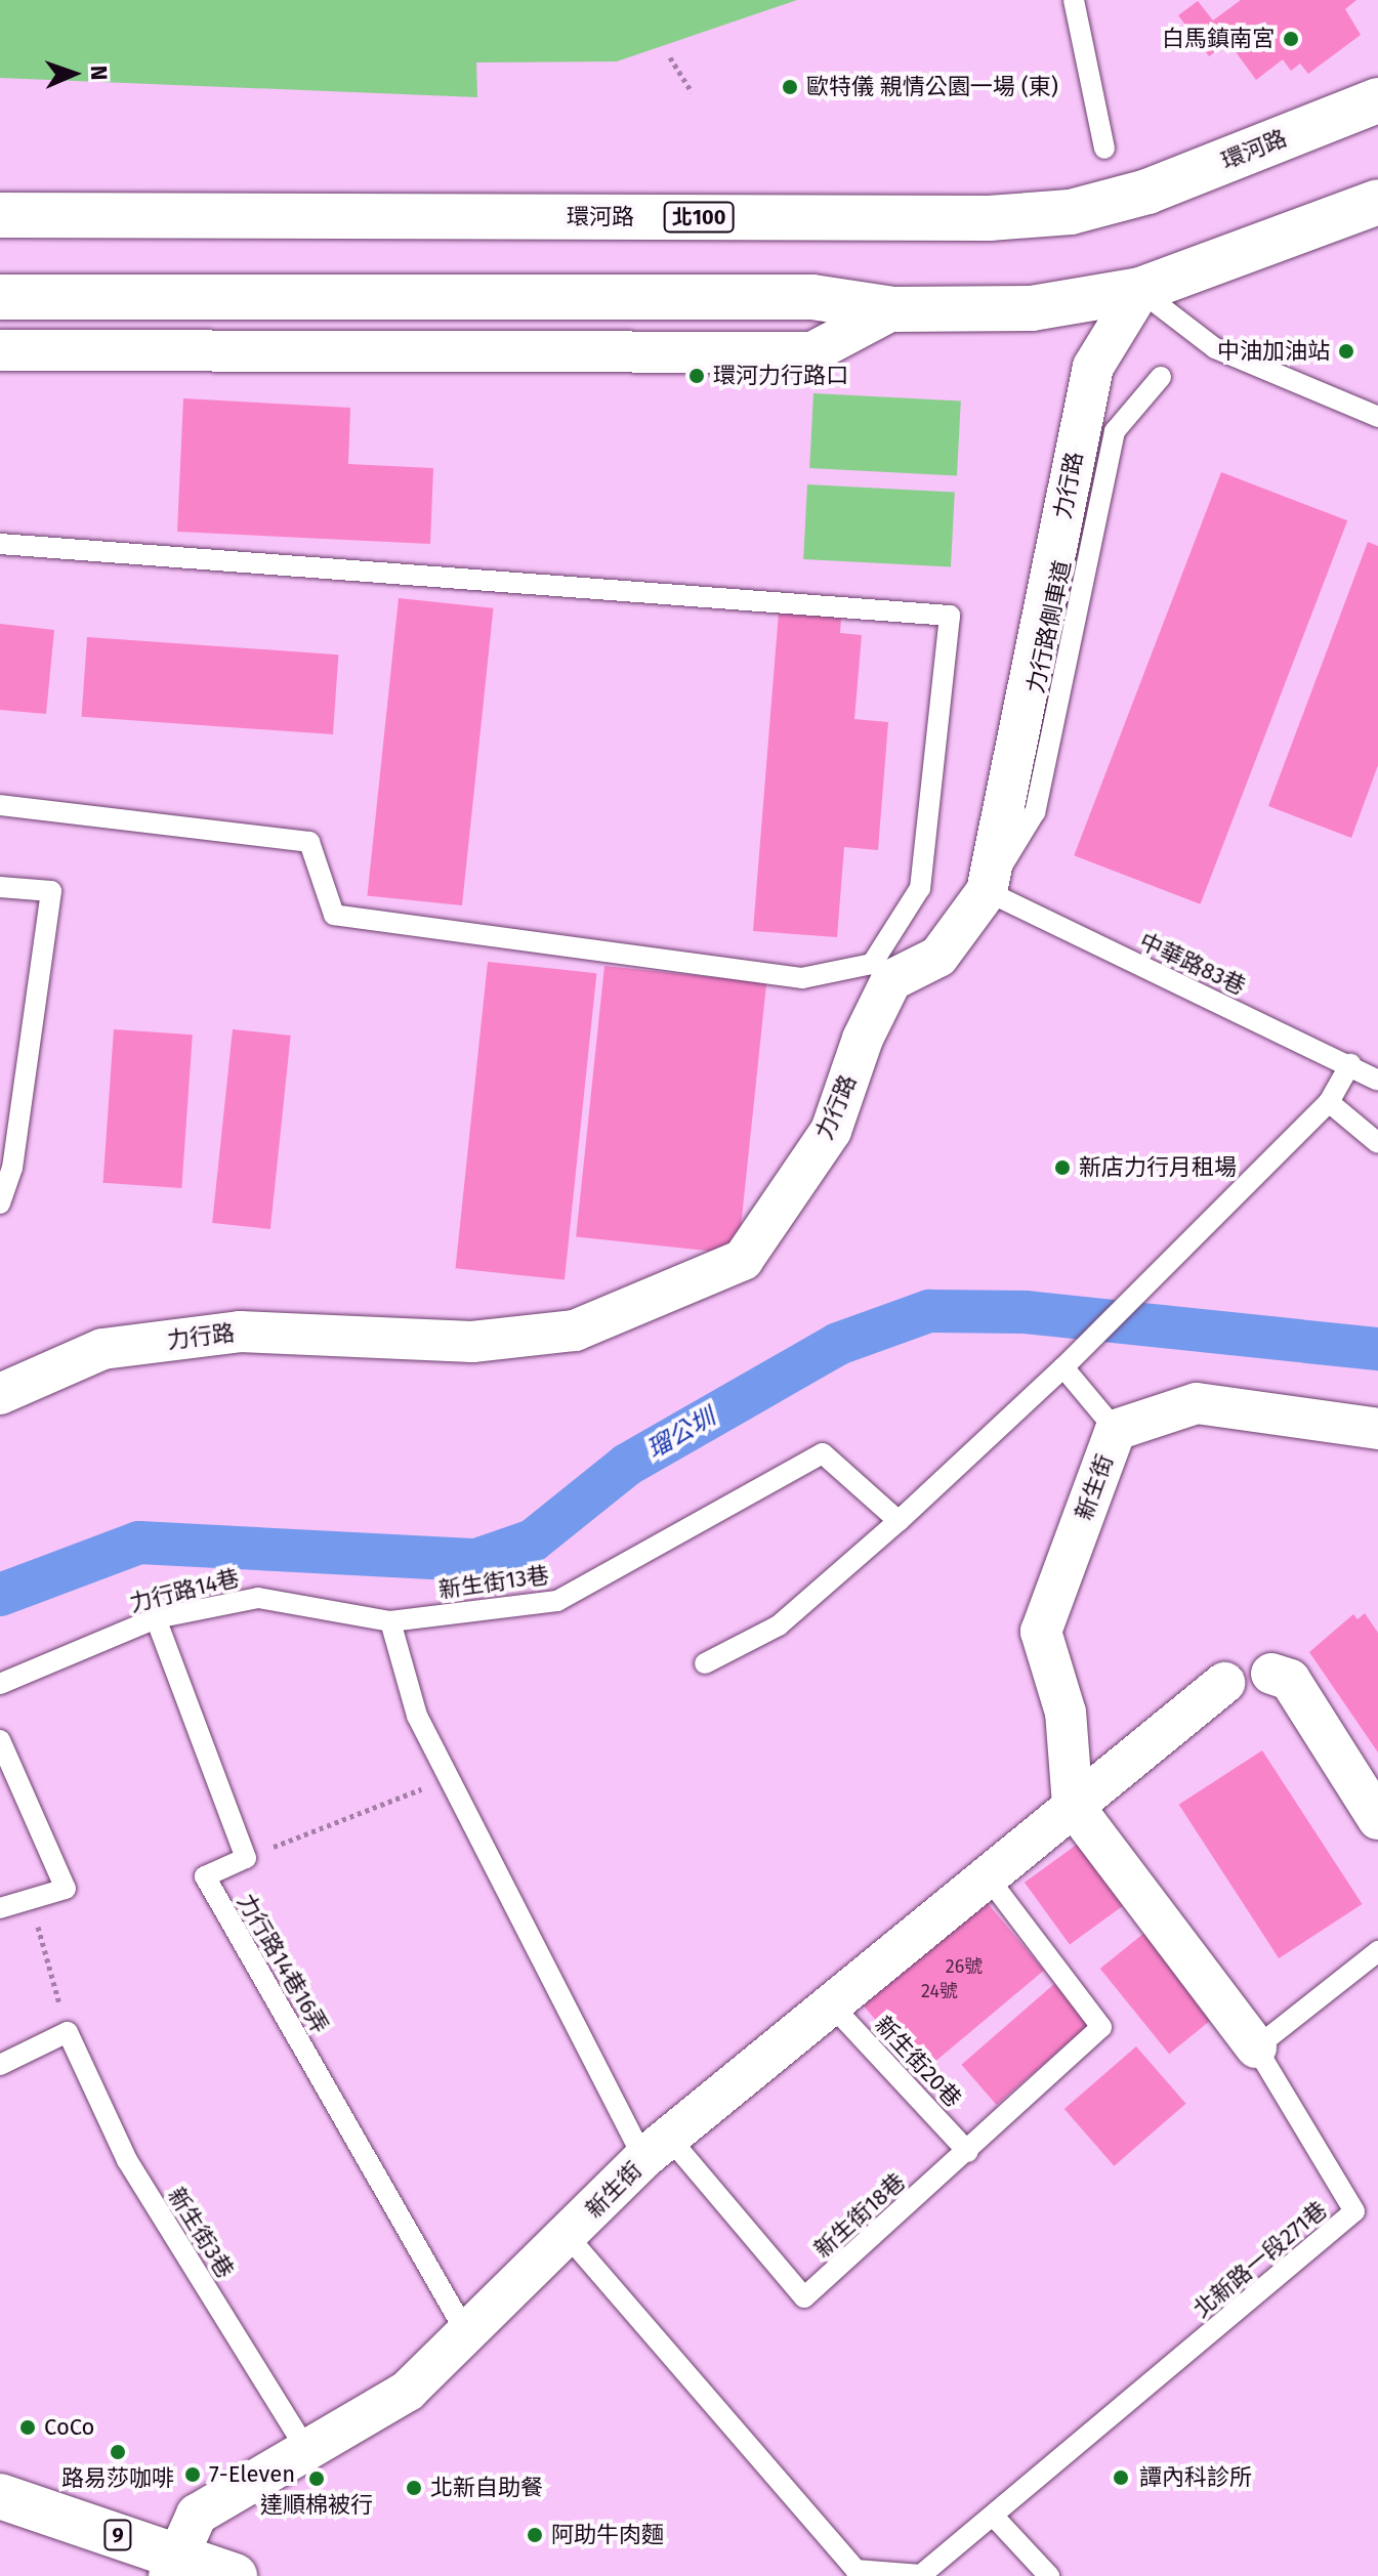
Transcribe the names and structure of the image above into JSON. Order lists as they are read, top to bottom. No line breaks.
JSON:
{"streets":{"main road":["環河路","北100","9"],"street":["力行路","新生街"],"lane":["力行路側車道","中華路83巷","新生街13巷","力行路14巷","力行路14巷16弄","新生街20巷","新生街18巷","新生街3巷","北新路一段271巷"]},"crossings":[["力行路","力行路側車道"],["力行路","中華路83巷"],["力行路側車道","中華路83巷"],["新生街","力行路14巷16弄"],["新生街","新生街20巷"],["新生街","新生街18巷"],["新生街","新生街3巷"],["新生街","9"],["新生街13巷","力行路14巷"],["力行路14巷","力行路14巷16弄"],["新生街20巷","新生街18巷"]],"water":["瑠公圳"],"places":["白馬鎮南宮","歐特儀 親情公園一場 (東)","中油加油站","環河力行路口","新店力行月租場","CoCo","路易莎咖啡","7-Eleven","譚內科診所","達順棉被行","北新自助餐","阿助牛肉麵"],"house_numbers":["26號","24號"],"north":"right"}
